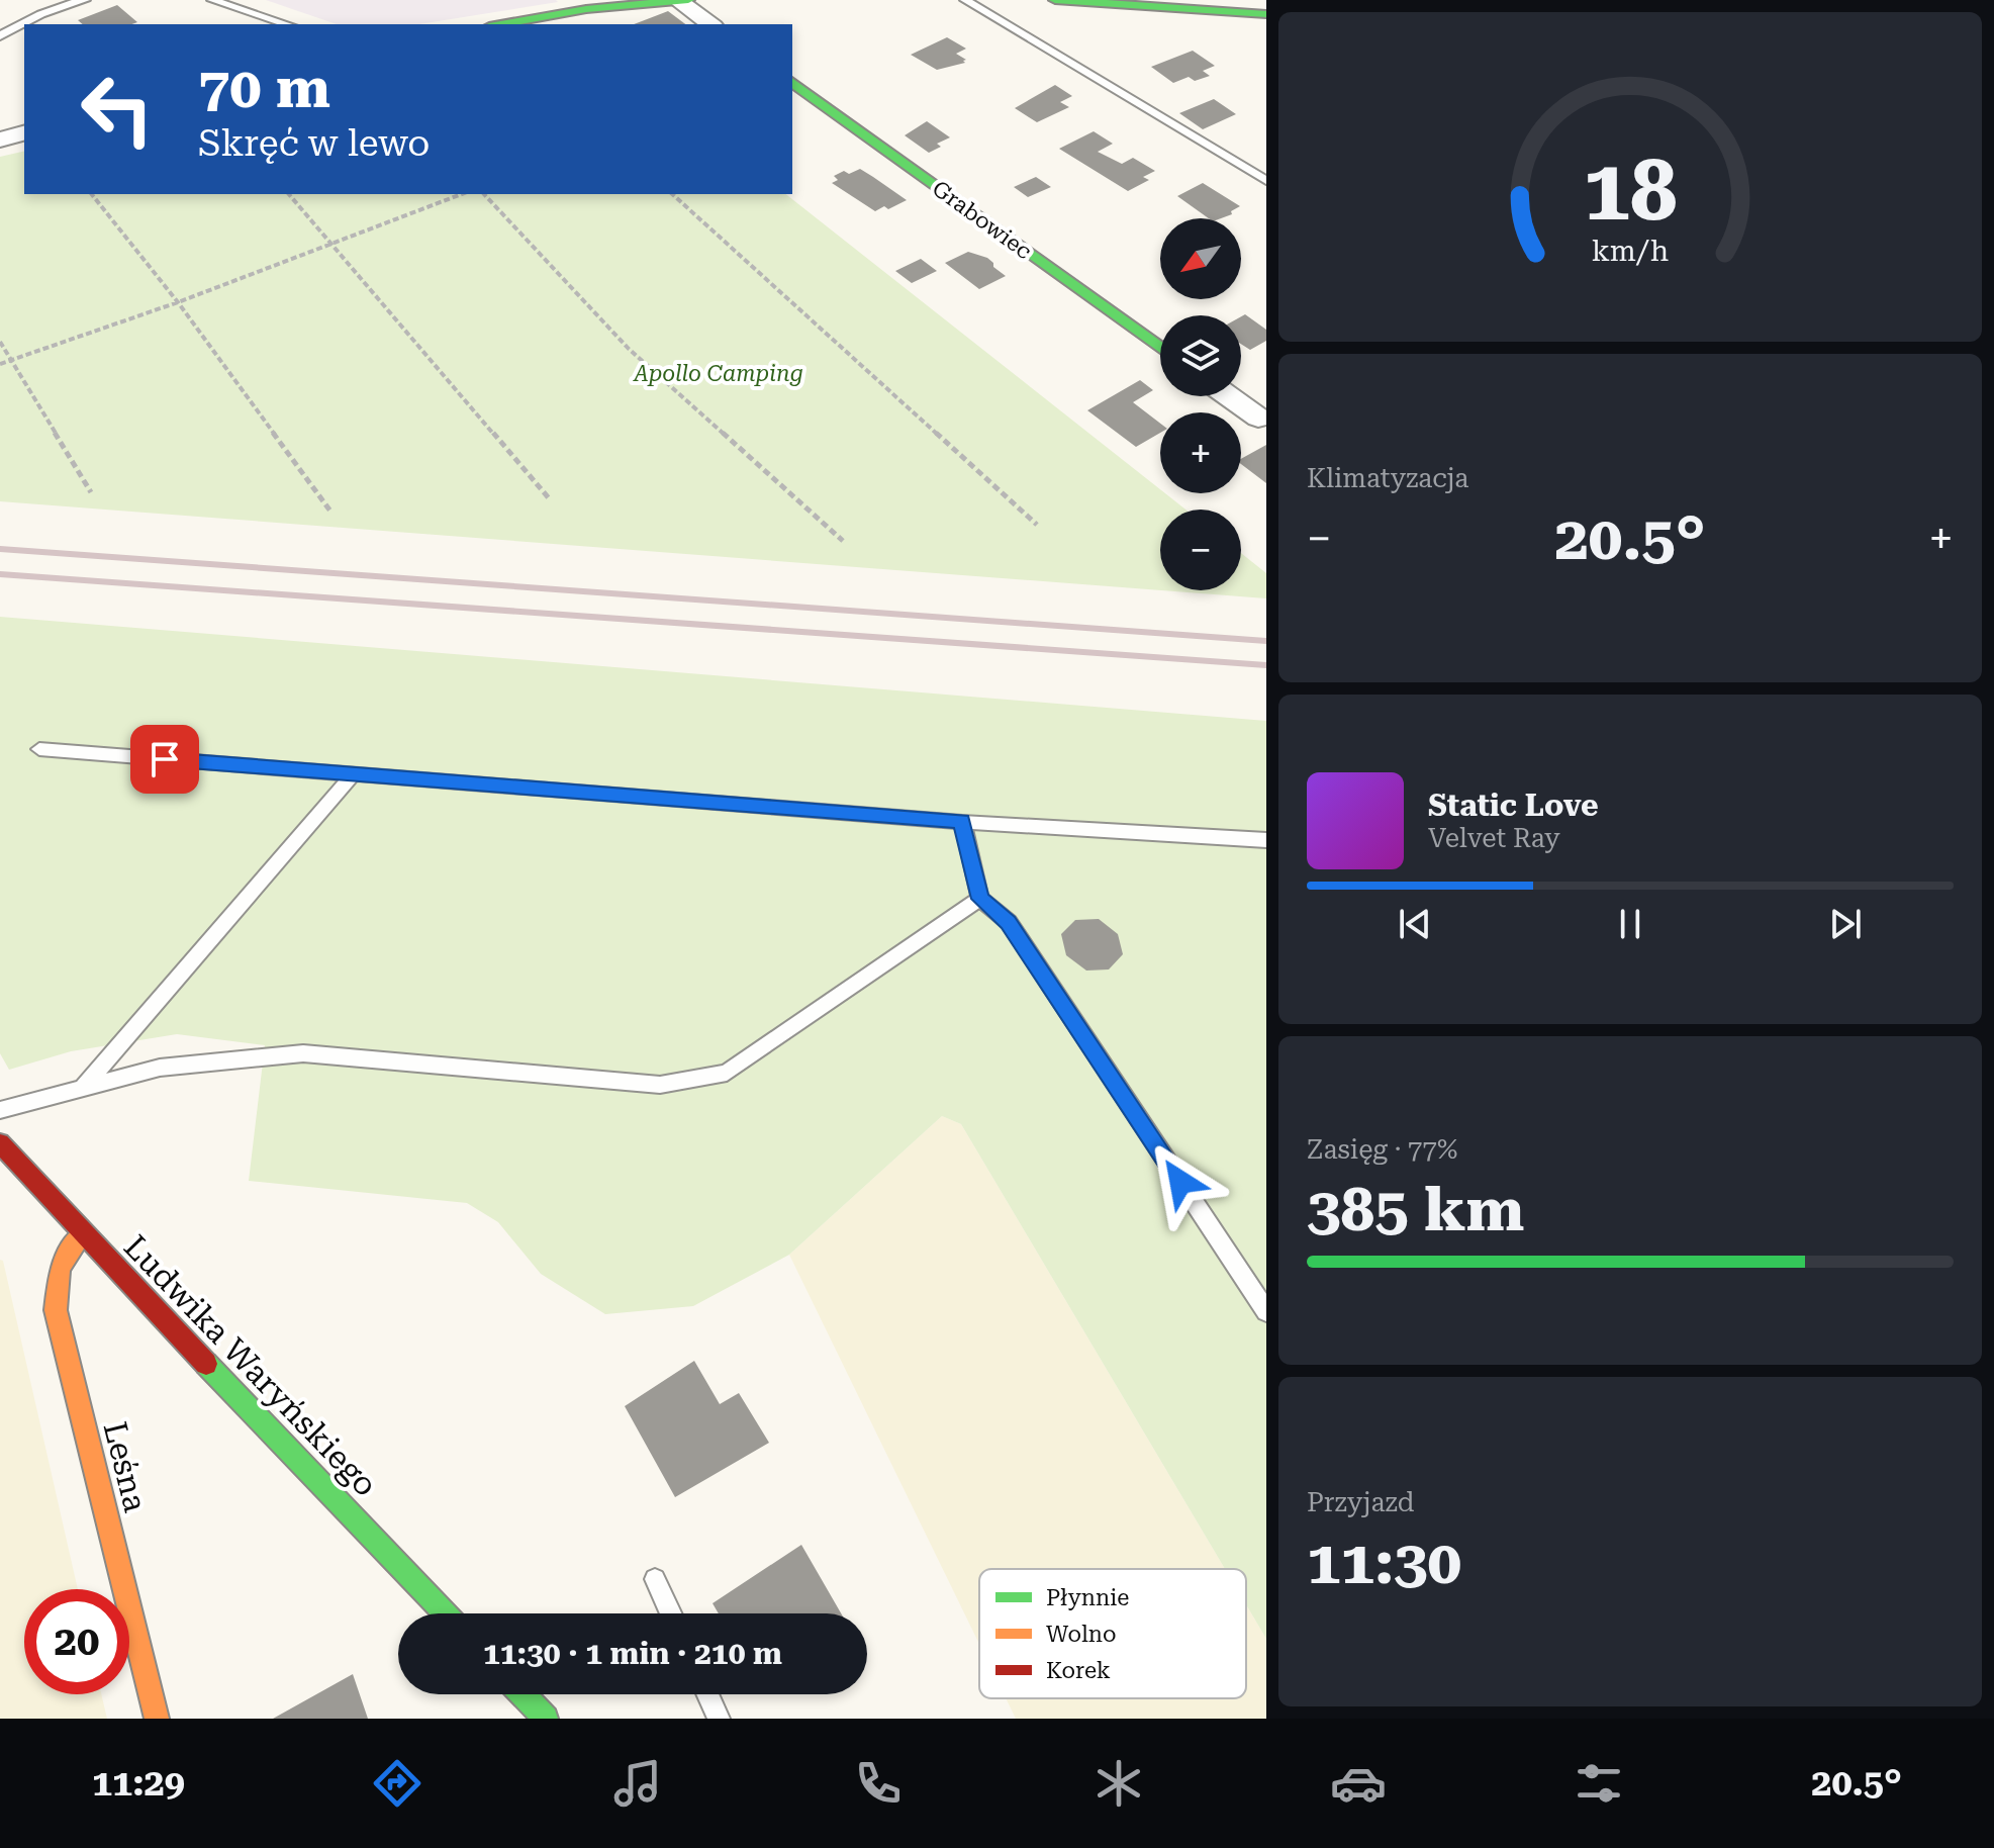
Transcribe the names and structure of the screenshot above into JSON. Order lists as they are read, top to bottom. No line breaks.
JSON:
{"streets":{"street":["Grabowiec","Ludwika Waryńskiego","Leśna"]},"crossings":[["Ludwika Waryńskiego","Leśna"]],"parks":["Apollo Camping"],"legend":["Płynnie","Wolno","Korek"],"north":"bottom left","page":{"turn":["70 m","Skręć w lewo"],"map_buttons":["+","−"],"tile":["Klimatyzacja",["Zasięg · 77%","385 km"],["Przyjazd","11:30"]],"heat":["−","20.5°","+"],"song":["Static Love","Velvet Ray"],"limit":"20","trip":"11:30 · 1 min · 210 m","tabs":["11:29","20.5°"],"gauge":["18","km/h"]}}
